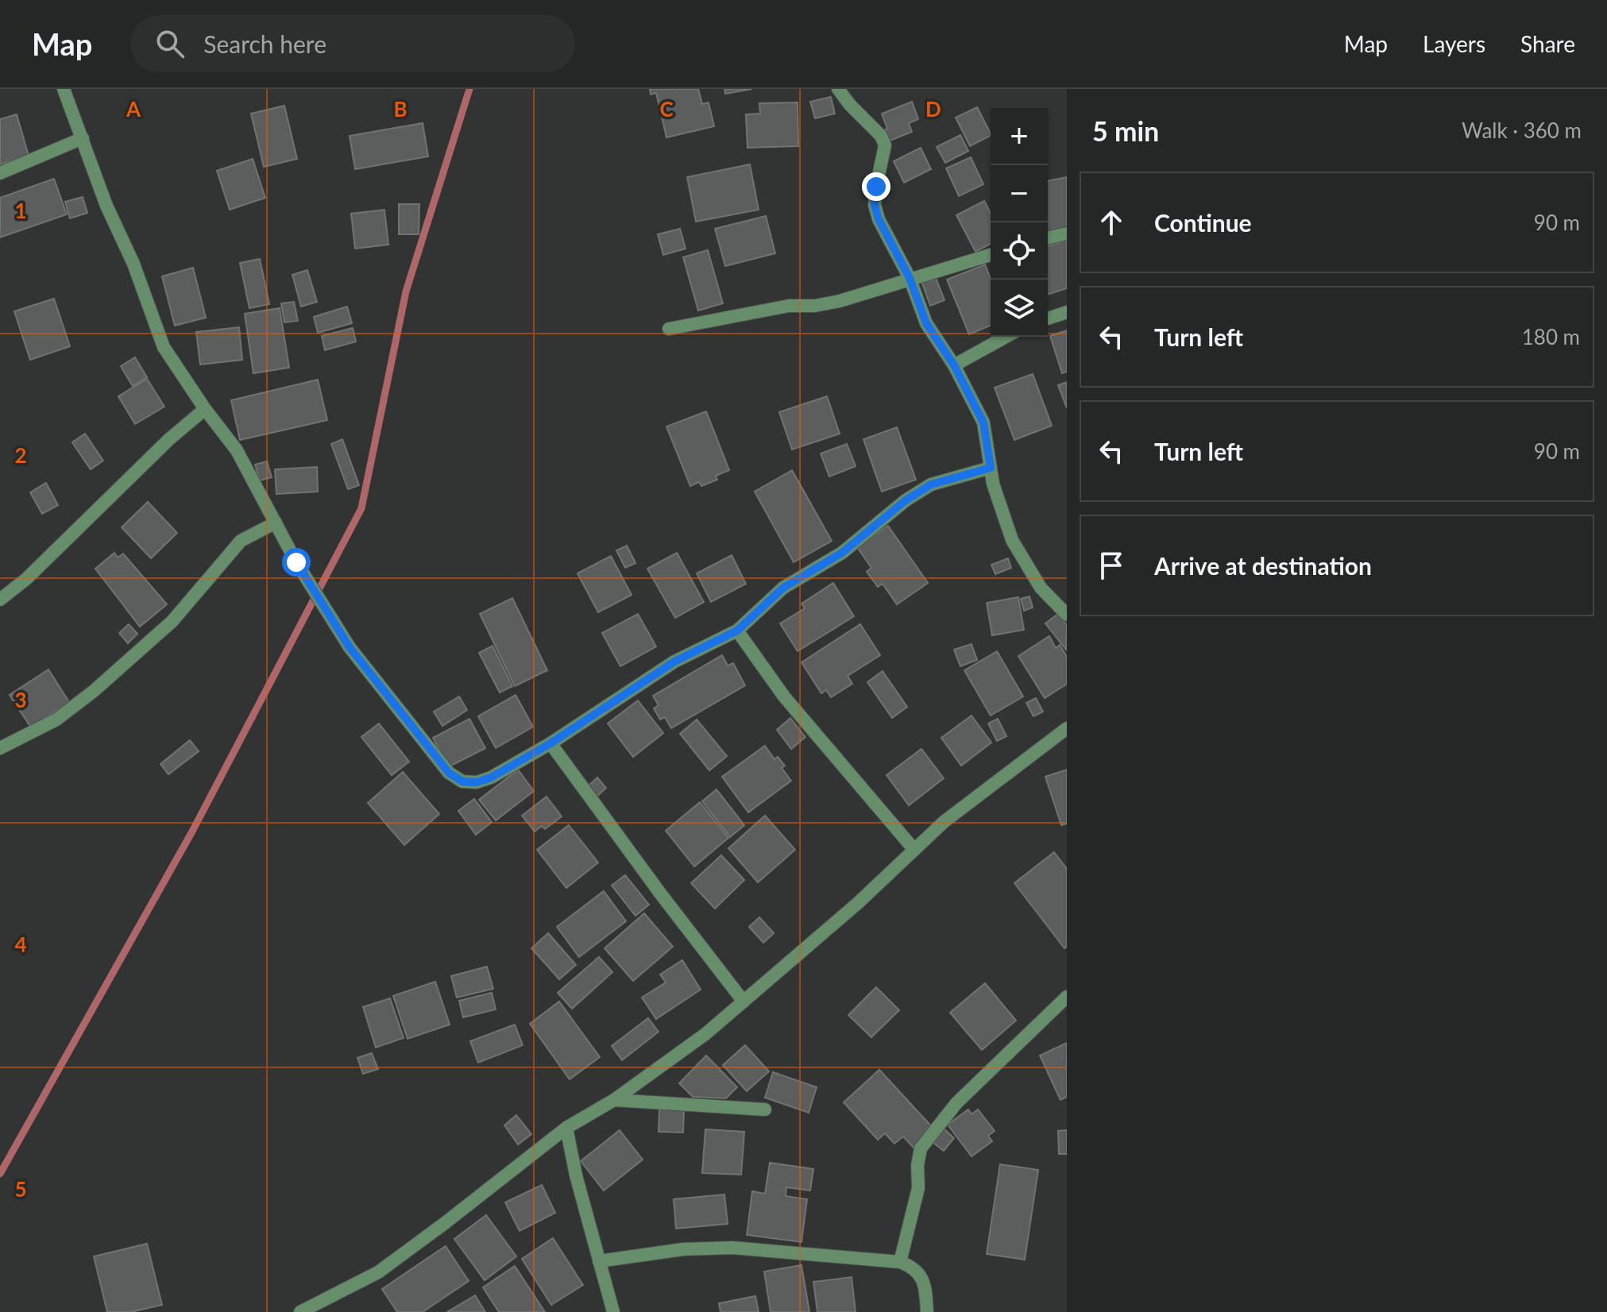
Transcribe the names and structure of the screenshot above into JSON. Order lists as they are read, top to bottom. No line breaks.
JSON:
{"page":{"header":"Map","search":"Search here","nav":["Map","Layers","Share"],"heading":["5 min","Walk · 360 m"],"map_buttons":["+","−"],"list":[["Continue","90 m"],["Turn left","180 m"],["Turn left","90 m"],"Arrive at destination"]},"grid":{"columns":["A","B","C","D"],"rows":["1","2","3","4","5"]}}
